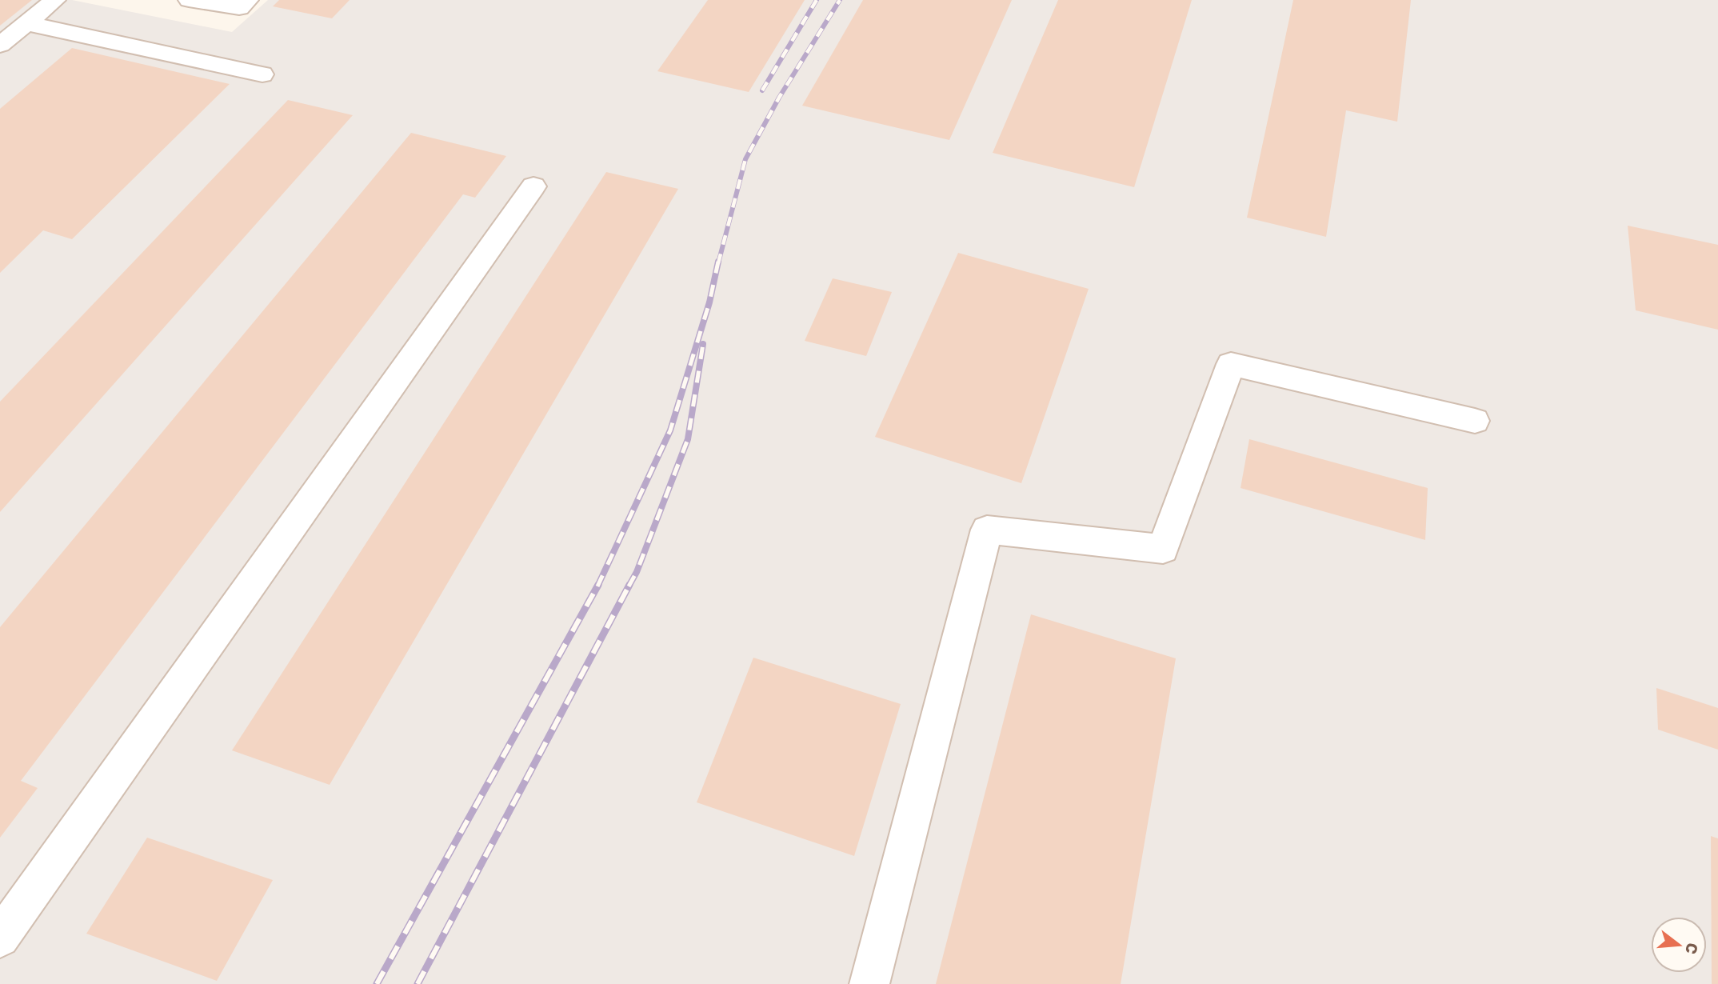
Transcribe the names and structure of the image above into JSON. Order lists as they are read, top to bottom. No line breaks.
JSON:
{"north":"right"}
